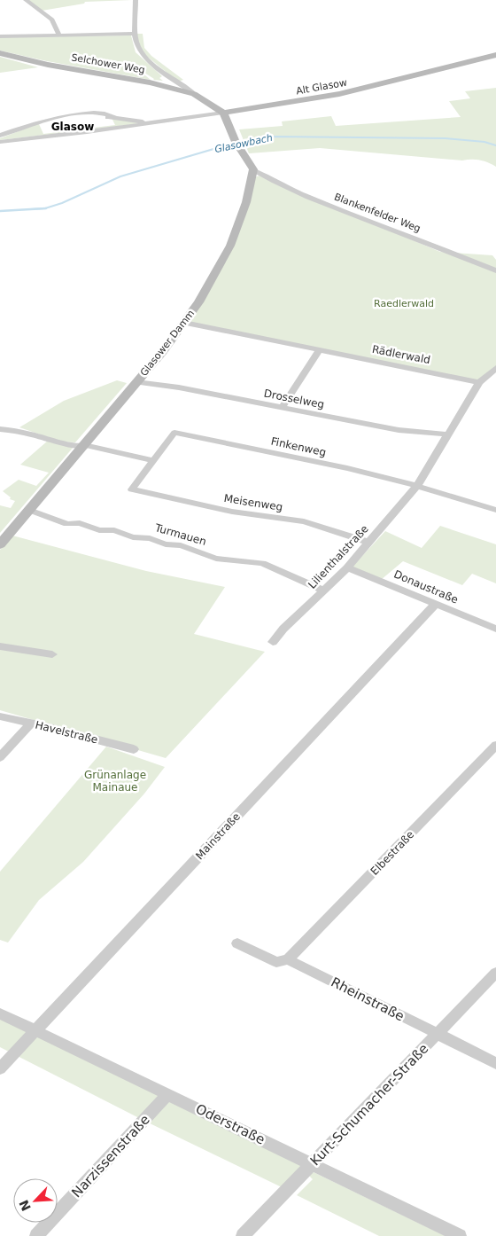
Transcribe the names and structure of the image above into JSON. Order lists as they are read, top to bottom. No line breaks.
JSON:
{"streets":{"street":["Selchower Weg","Alt Glasow","Blankenfelder Weg","Glasower Damm","Rädlerwald","Drosselweg","Finkenweg","Meisenweg","Turmauen","Lilienthalstraße","Donaustraße","Havelstraße","Mainstraße","Elbestraße","Rheinstraße","Kurt-Schumacher-Straße","Oderstraße","Narzissenstraße"]},"crossings":[["Selchower Weg","Alt Glasow"],["Blankenfelder Weg","Glasower Damm"],["Glasower Damm","Rädlerwald"],["Glasower Damm","Drosselweg"],["Glasower Damm","Turmauen"],["Rädlerwald","Lilienthalstraße"],["Drosselweg","Lilienthalstraße"],["Finkenweg","Meisenweg"],["Finkenweg","Lilienthalstraße"],["Meisenweg","Lilienthalstraße"],["Turmauen","Lilienthalstraße"],["Lilienthalstraße","Donaustraße"],["Donaustraße","Mainstraße"],["Mainstraße","Oderstraße"],["Elbestraße","Rheinstraße"],["Rheinstraße","Kurt-Schumacher-Straße"],["Kurt-Schumacher-Straße","Oderstraße"],["Oderstraße","Narzissenstraße"]],"districts":["Glasow"],"water":["Glasowbach"],"parks":["Raedlerwald","Grünanlage Mainaue"],"north":"bottom left"}
